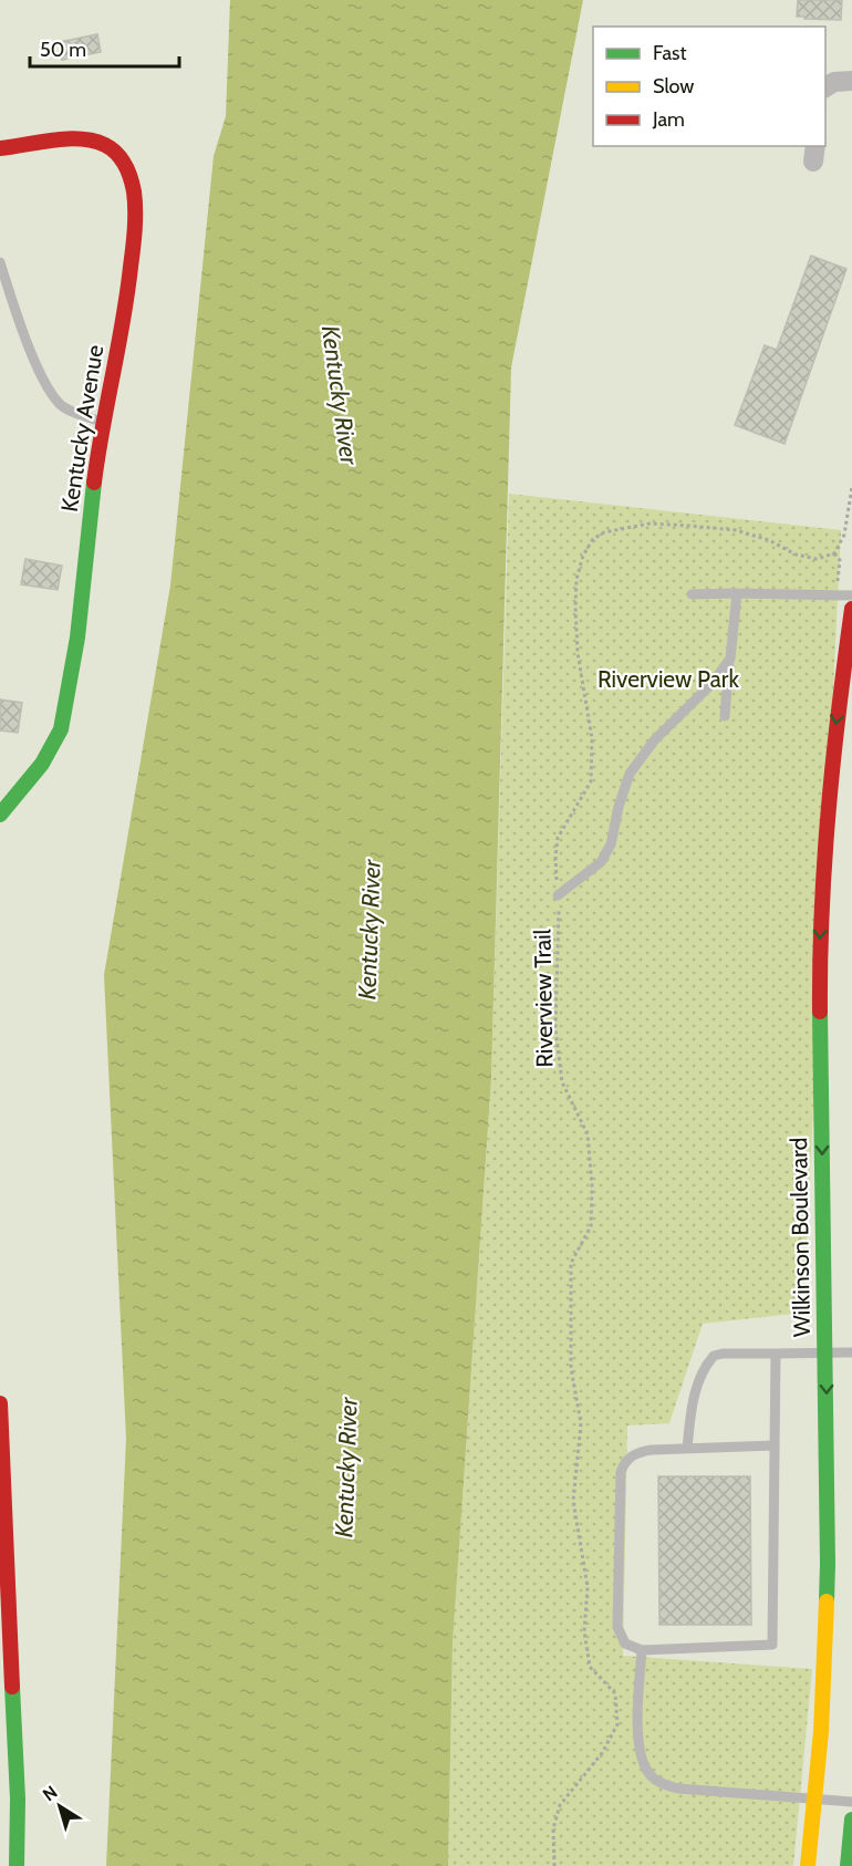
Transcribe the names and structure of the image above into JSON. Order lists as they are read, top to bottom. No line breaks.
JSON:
{"streets":{"main road":["Kentucky Avenue","Wilkinson Boulevard"],"path":["Riverview Trail"]},"one_way":["Wilkinson Boulevard"],"water":["Kentucky River"],"parks":["Riverview Park"],"legend":["Fast","Slow","Jam"],"scale_bar":"50 m","north":"top left"}
